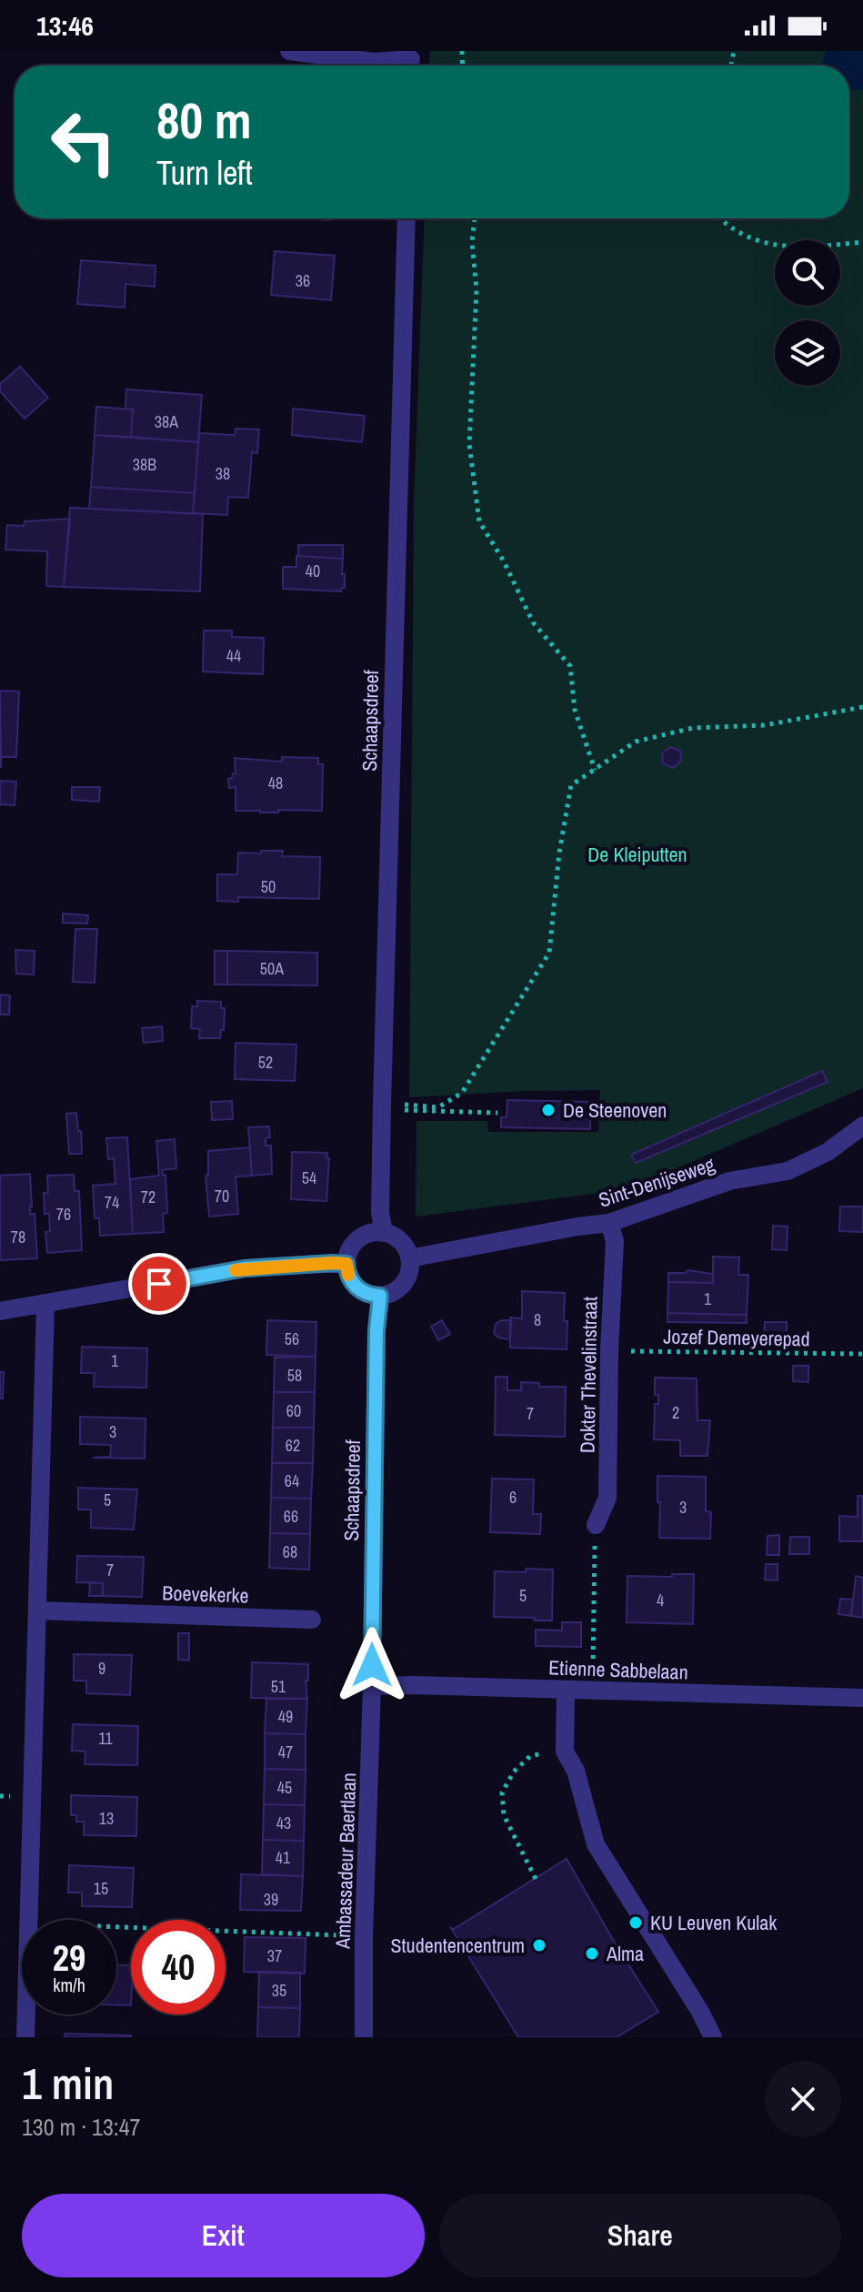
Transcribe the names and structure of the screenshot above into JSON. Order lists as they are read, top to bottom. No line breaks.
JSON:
{"streets":{"street":["Schaapsdreef","Sint-Denijseweg","Dokter Thevelinstraat","Boevekerke","Etienne Sabbelaan","Ambassadeur Baertlaan"],"path":["Jozef Demeyerepad"]},"crossings":[["Schaapsdreef","Sint-Denijseweg"],["Schaapsdreef","Etienne Sabbelaan"],["Schaapsdreef","Ambassadeur Baertlaan"],["Sint-Denijseweg","Dokter Thevelinstraat"],["Jozef Demeyerepad","Dokter Thevelinstraat"],["Etienne Sabbelaan","Ambassadeur Baertlaan"]],"parks":["De Kleiputten"],"places":["De Steenoven","KU Leuven Kulak","Studentencentrum","Alma"],"house_numbers":["36","38A","38B","38","40","44","48","50","50A","52","54","70","72","74","76","78","1","8","56","1","58","60","2","7","3","62","64","6","5","3","66","68","7","5","4","9","51","49","11","47","45","13","43","41","15","39","37","35"],"page":{"status":"13:46","turn":["80 m","Turn left"],"speed":"29 km/h","limit":"40","heading":["1 min","130 m · 13:47"],"buttons":["Exit","Share"]}}
